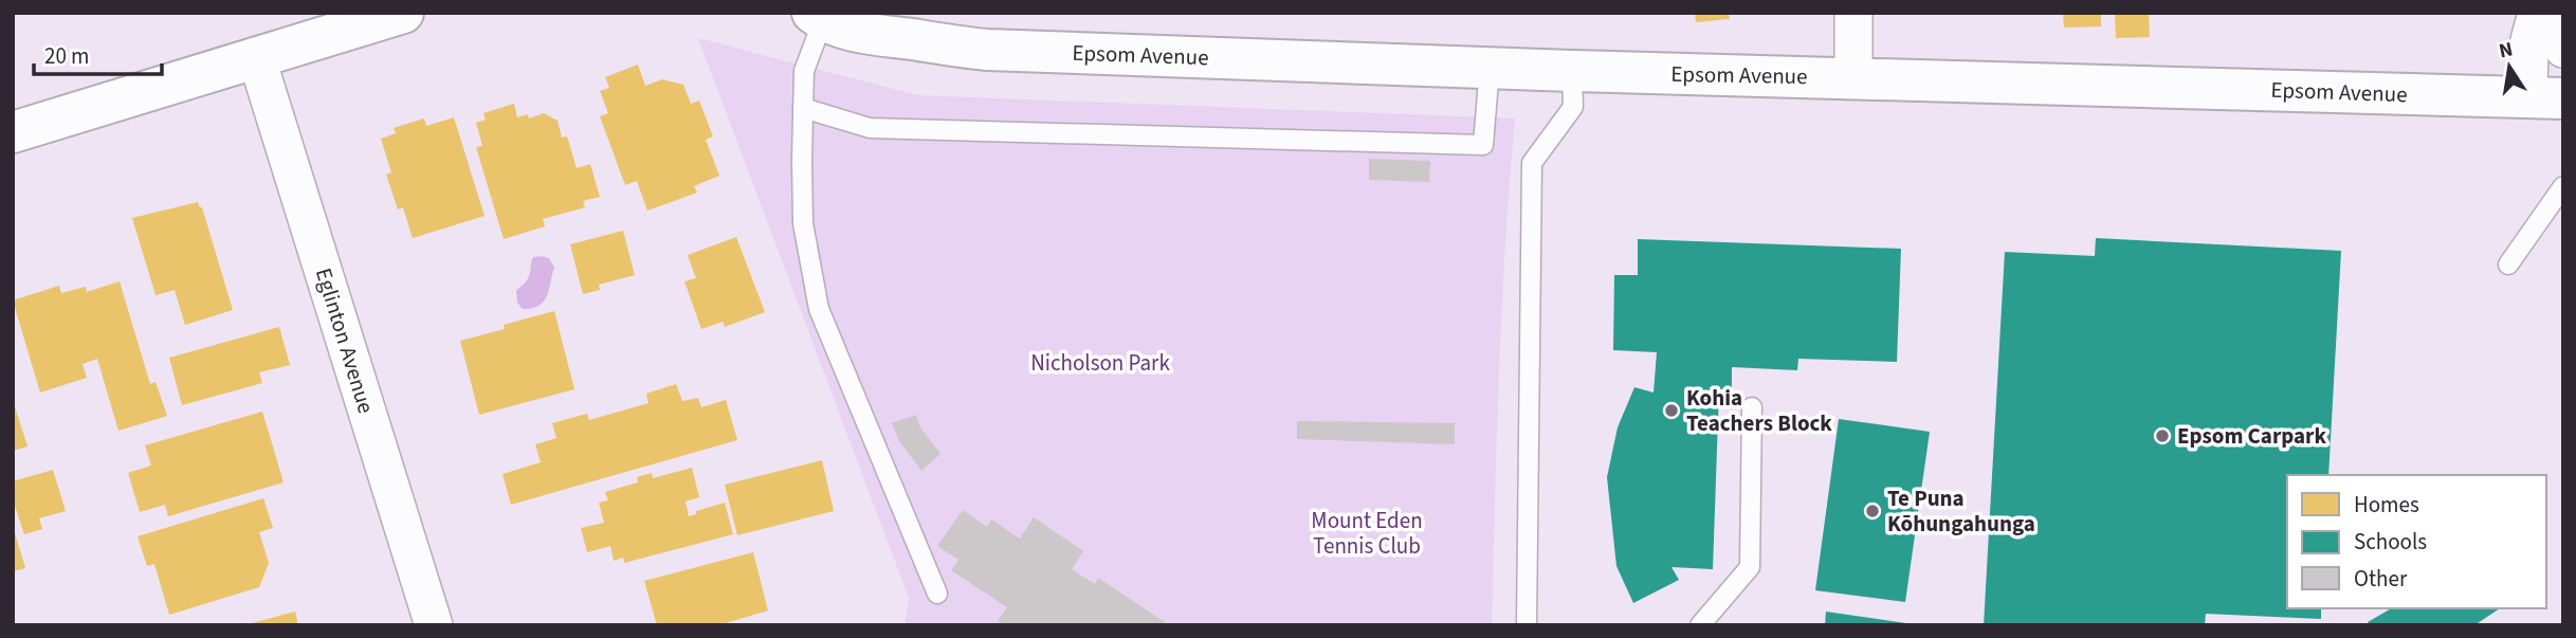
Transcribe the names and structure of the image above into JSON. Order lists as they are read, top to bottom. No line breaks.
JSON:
{"streets":{"street":["Epsom Avenue","Eglinton Avenue"]},"parks":["Nicholson Park","Mount Eden Tennis Club"],"places":["Kohia Teachers Block","Epsom Carpark","Te Puna Kōhungahunga"],"legend":["Homes","Schools","Other"],"scale_bar":"20 m","north":"top"}
